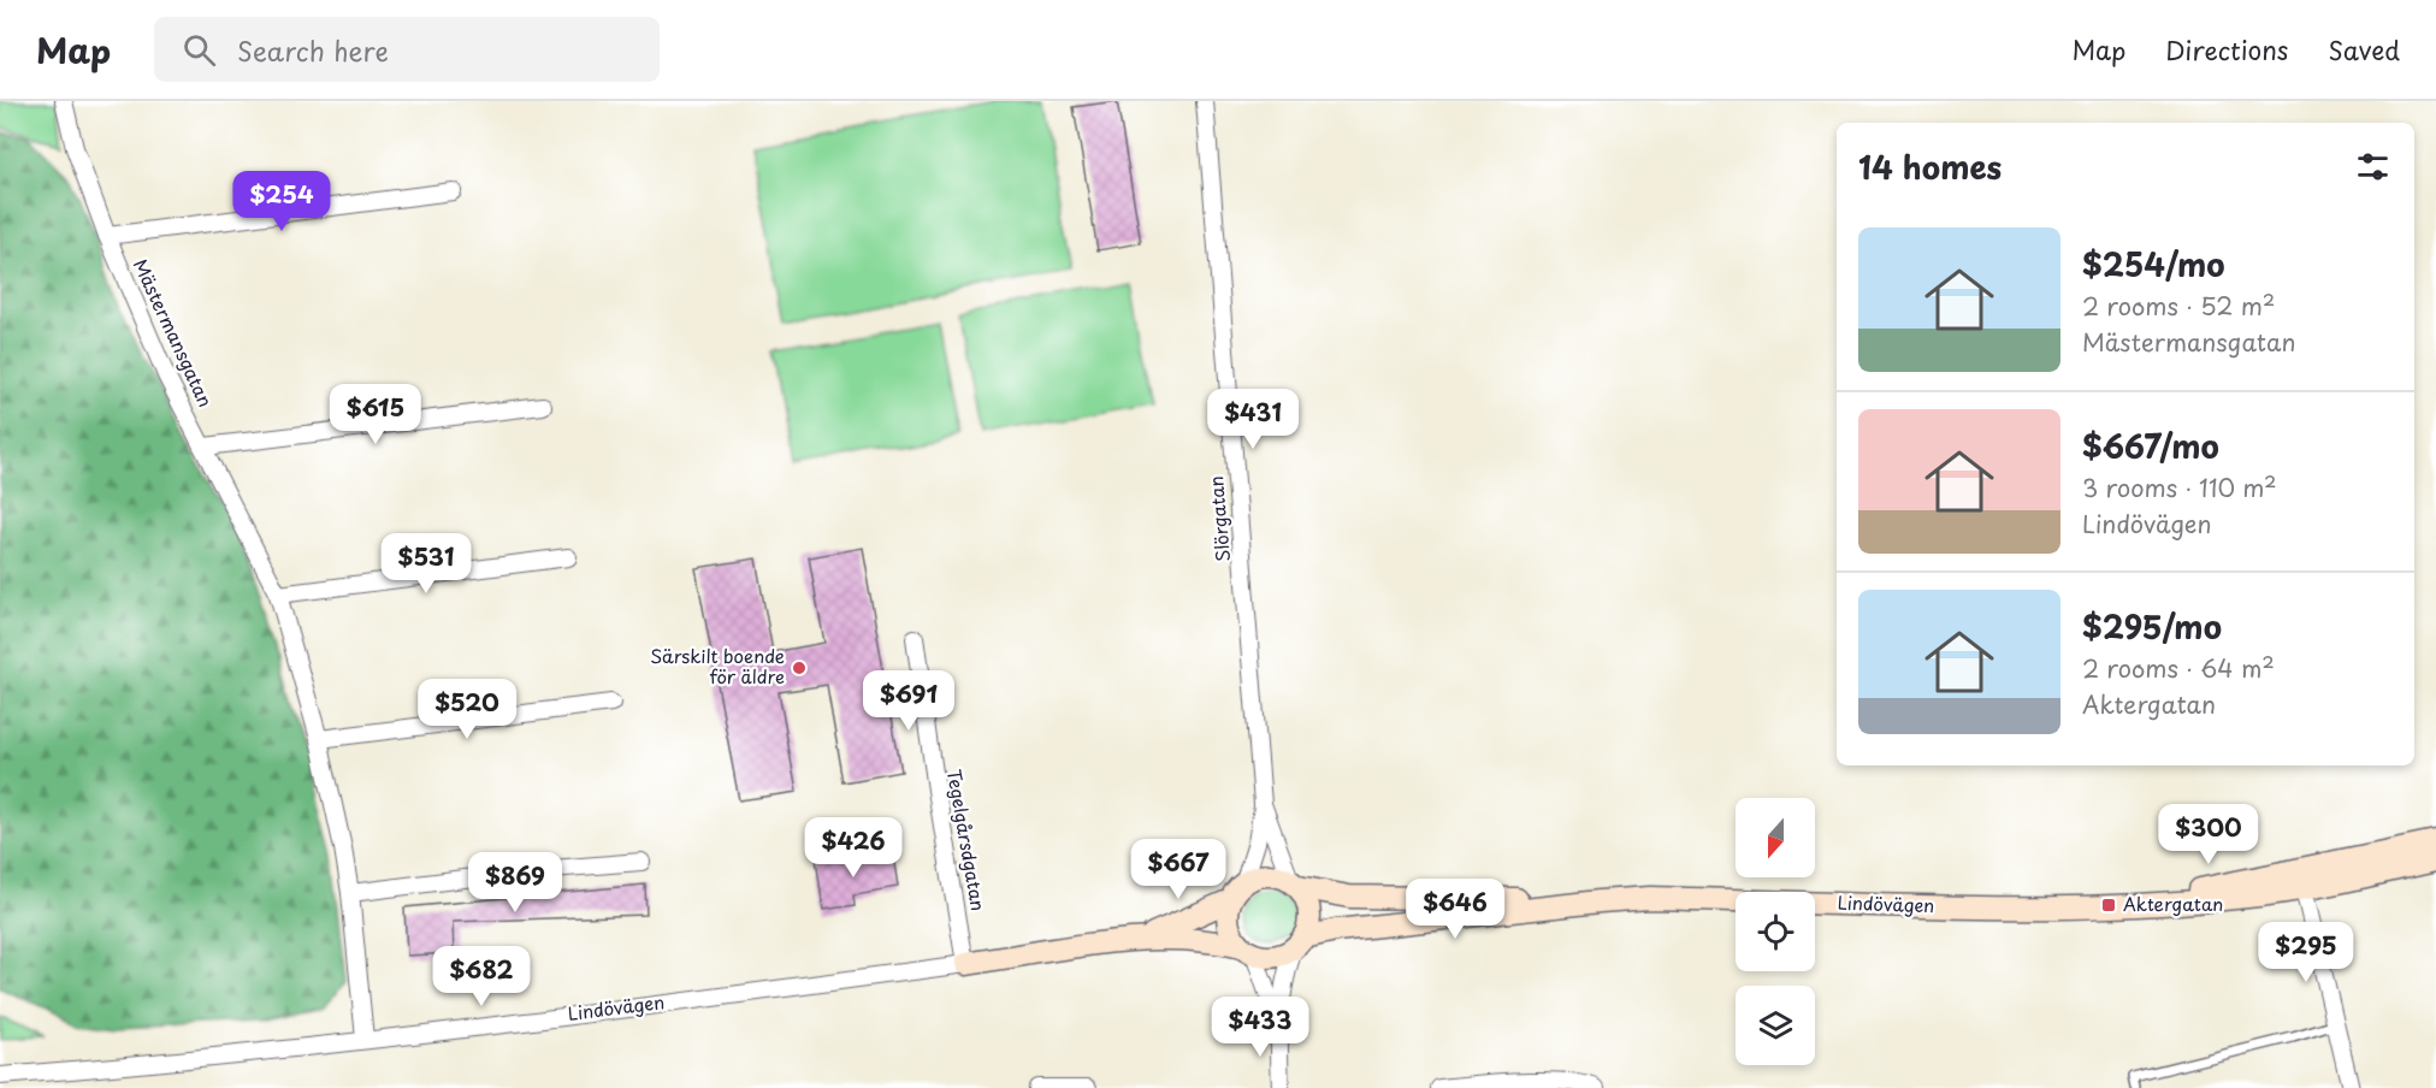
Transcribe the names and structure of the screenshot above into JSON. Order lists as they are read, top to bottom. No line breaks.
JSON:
{"streets":{"main road":["Lindövägen"],"street":["Mästermansgatan","Slörgatan","Tegelgårsdgatan"]},"crossings":[["Mästermansgatan","Lindövägen"],["Slörgatan","Lindövägen"],["Tegelgårsdgatan","Lindövägen"]],"places":{"other":["Särskilt boende för äldre"],"transit":["Aktergatan"]},"north":"bottom","page":{"header":"Map","search":"Search here","nav":["Map","Directions","Saved"],"heading":"14 homes","price":["$254","$615","$431","$531","$691","$520","$300","$426","$667","$869","$646","$295","$682","$433"],"list":[{"name":"$254/mo","note":"2 rooms · 52 m² · Mästermansgatan"},{"name":"$667/mo","note":"3 rooms · 110 m² · Lindövägen"},{"name":"$295/mo","note":"2 rooms · 64 m² · Aktergatan"}]}}
